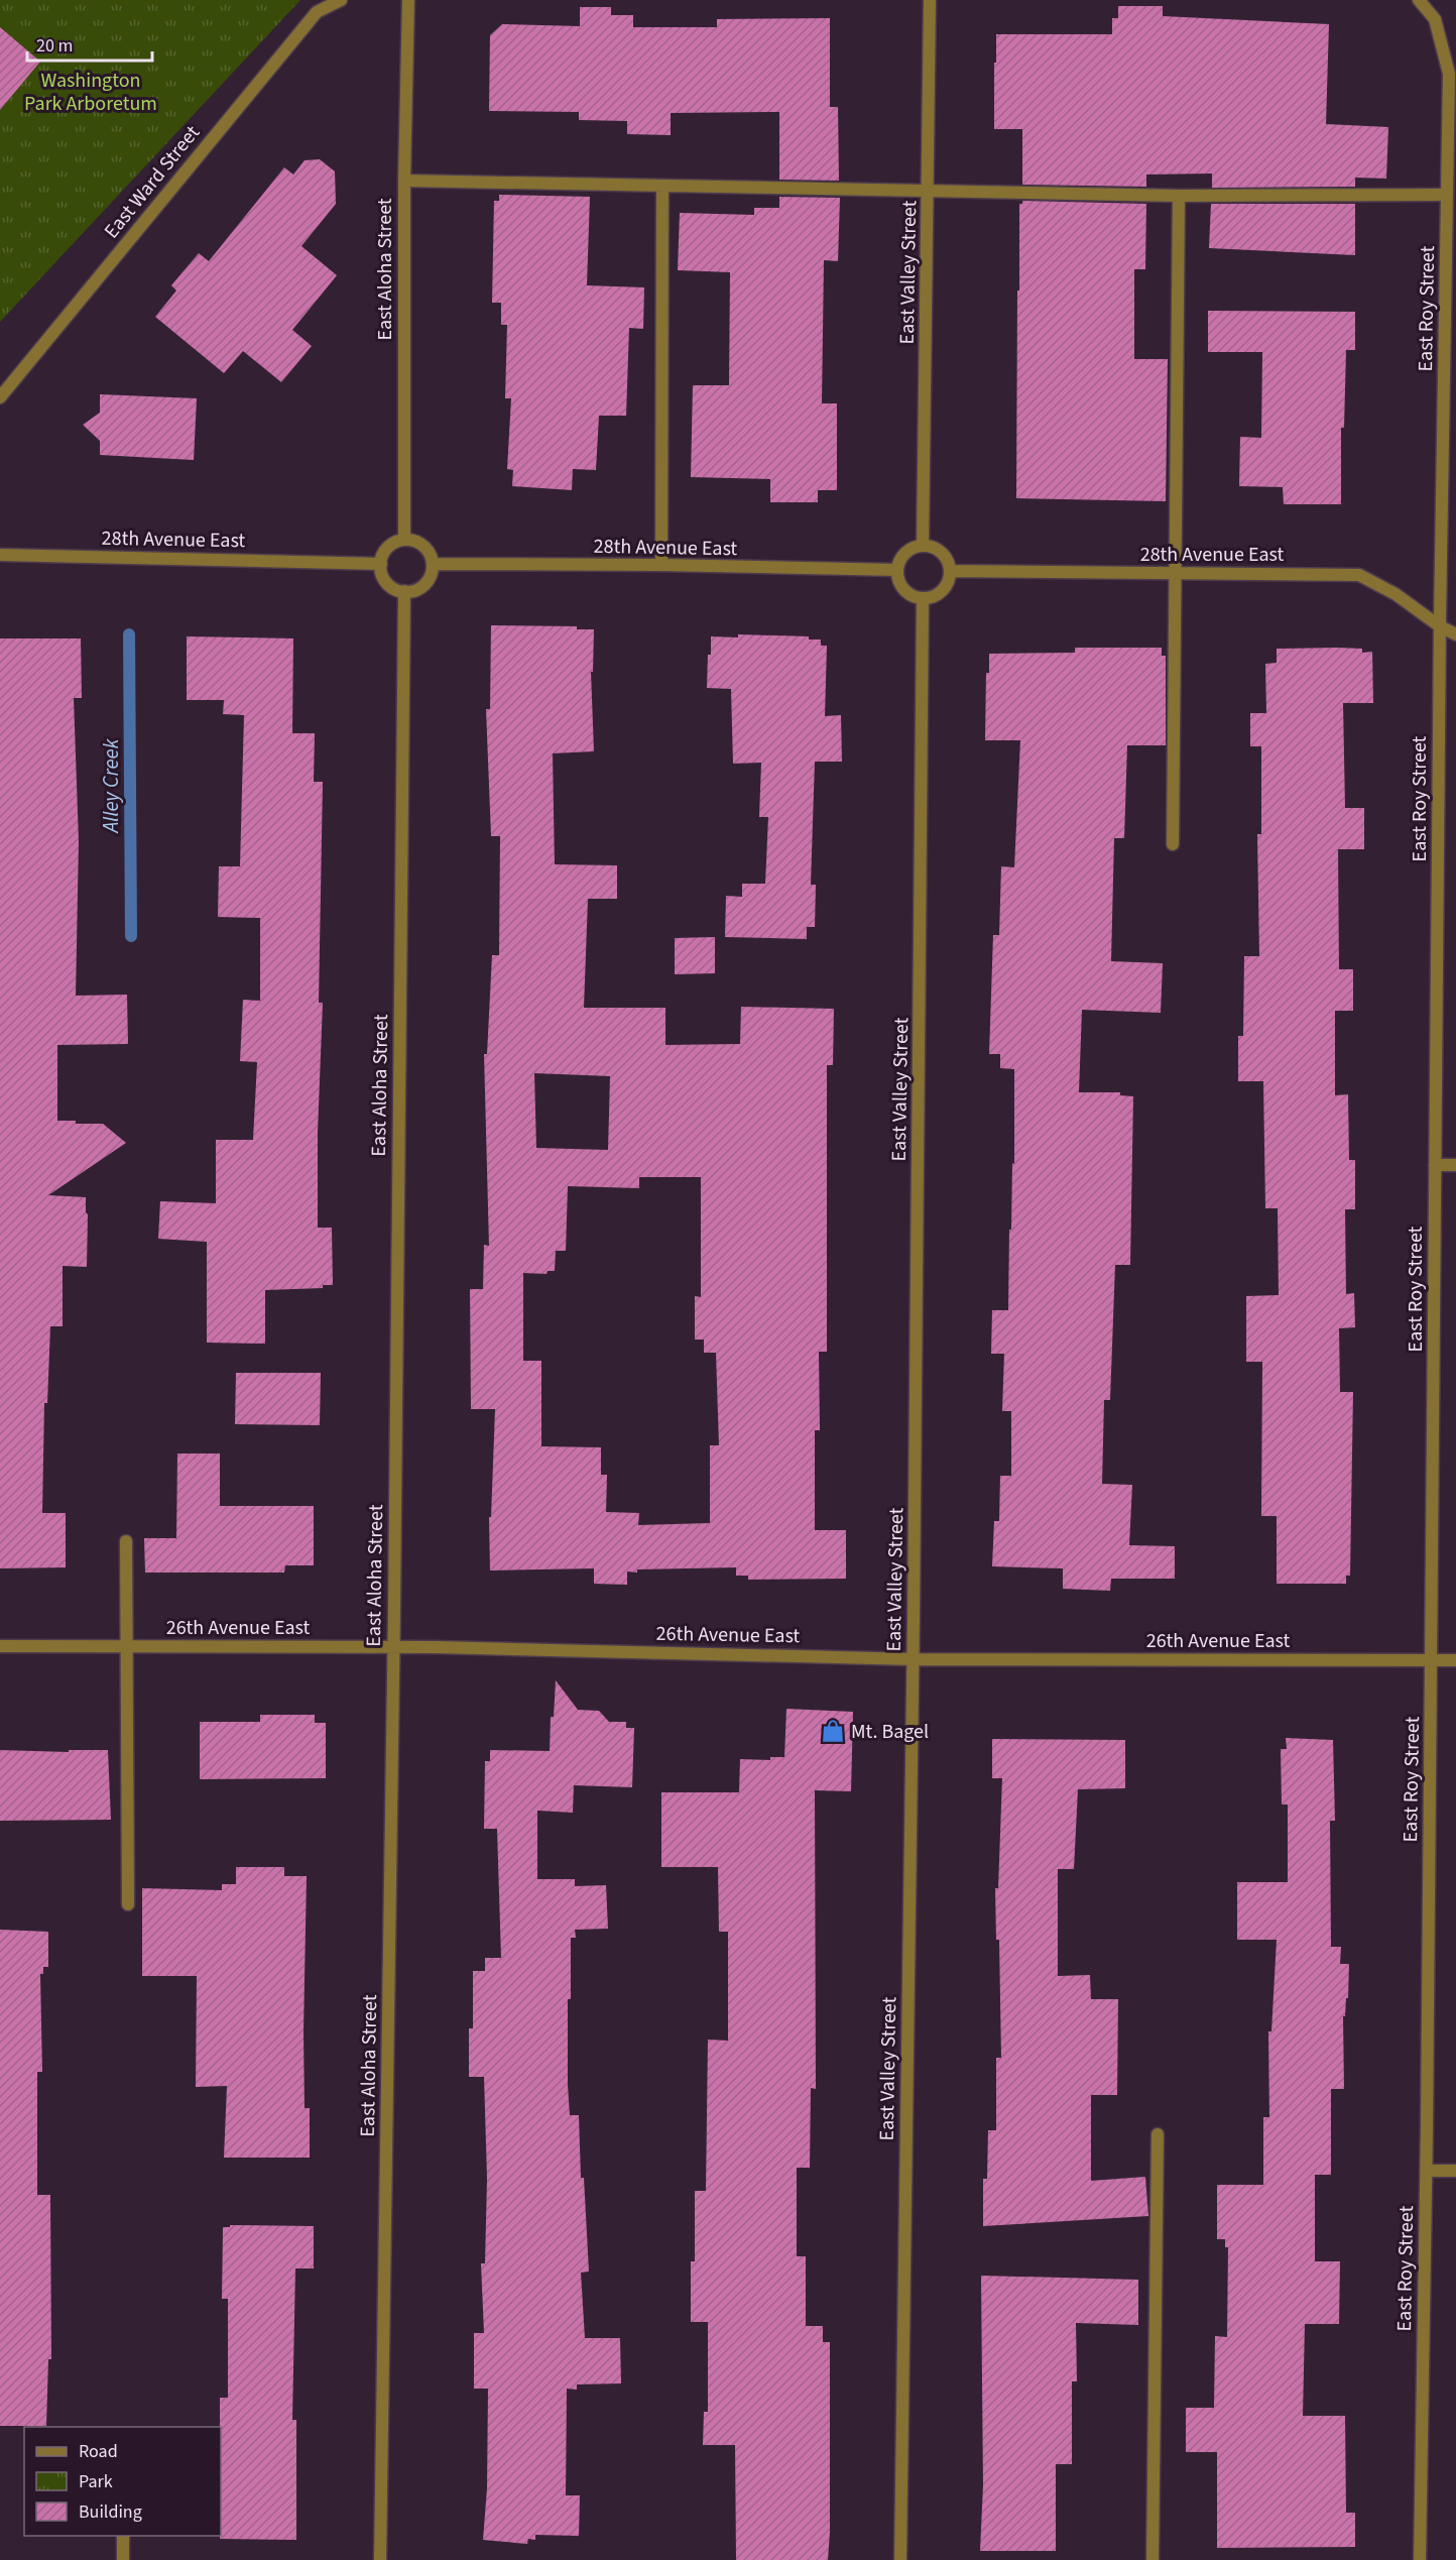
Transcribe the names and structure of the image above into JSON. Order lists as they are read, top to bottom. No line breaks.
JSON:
{"streets":{"street":["East Ward Street","East Aloha Street","East Valley Street","East Roy Street","28th Avenue East","26th Avenue East"]},"crossings":[["East Aloha Street","28th Avenue East"],["East Aloha Street","26th Avenue East"],["East Valley Street","28th Avenue East"],["East Valley Street","26th Avenue East"],["East Roy Street","28th Avenue East"],["East Roy Street","26th Avenue East"]],"water":["Alley Creek"],"parks":["Washington Park Arboretum"],"places":{"shop":["Mt. Bagel"]},"legend":["Road","Park","Building"],"scale_bar":"20 m"}
